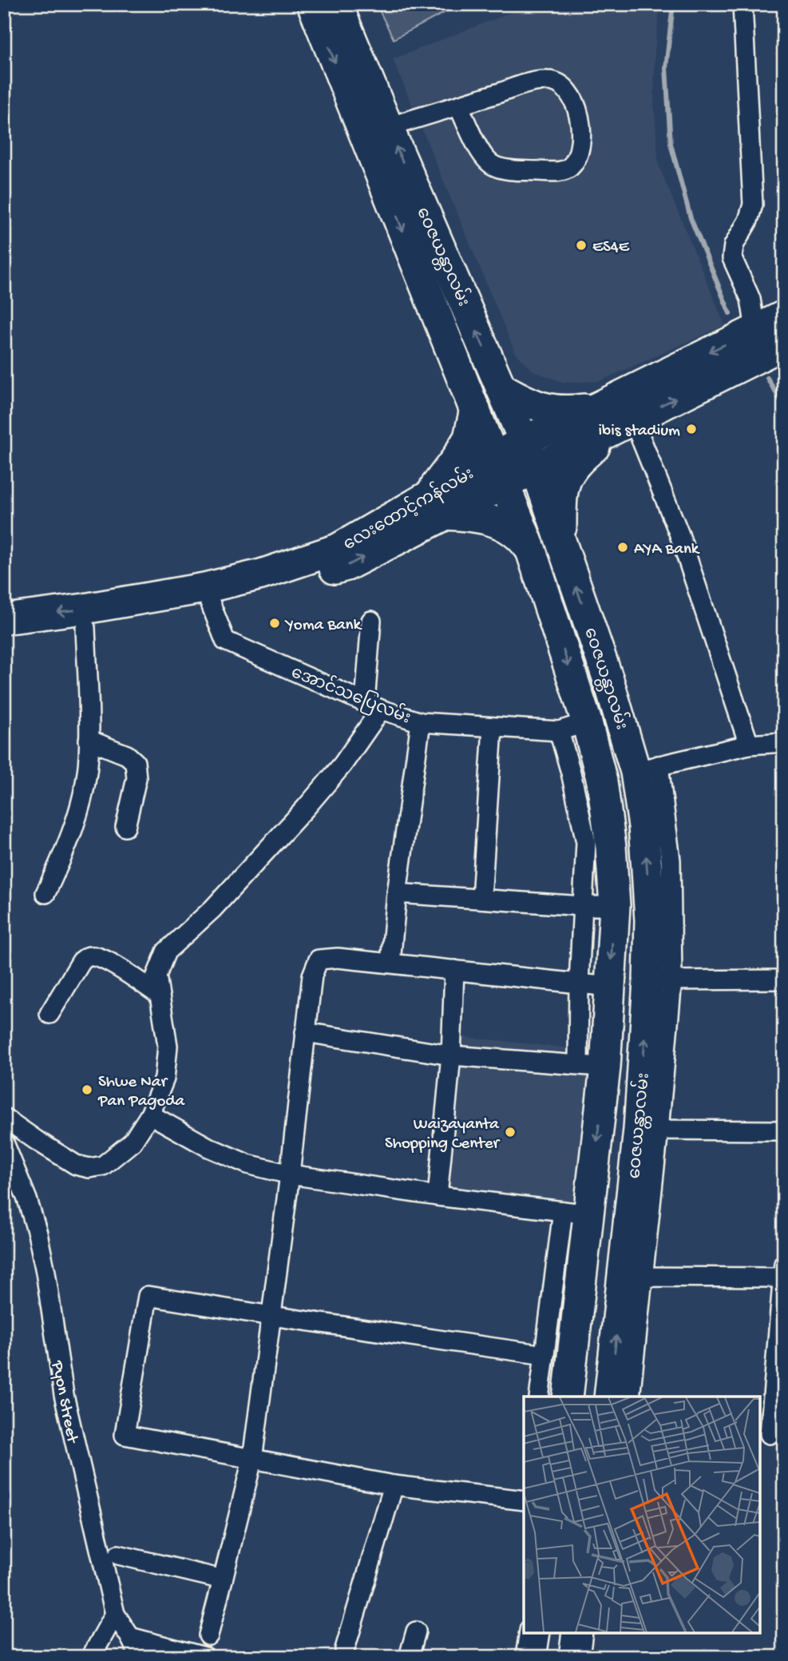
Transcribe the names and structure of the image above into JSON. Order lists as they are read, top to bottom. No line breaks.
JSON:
{"streets":{"main road":["ဝေဇယန္တာလမ်း","လေးထောင့်ကန်လမ်း"],"street":["အောင်သပြေလမ်း","Pyon Street"]},"crossings":[["ဝေဇယန္တာလမ်း","လေးထောင့်ကန်လမ်း"],["ဝေဇယန္တာလမ်း","အောင်သပြေလမ်း"],["လေးထောင့်ကန်လမ်း","အောင်သပြေလမ်း"]],"places":["ES4E","ibis stadium","AYA Bank","Yoma Bank","Shwe Nar Pan Pagoda","Waizayanta Shopping Center"]}
